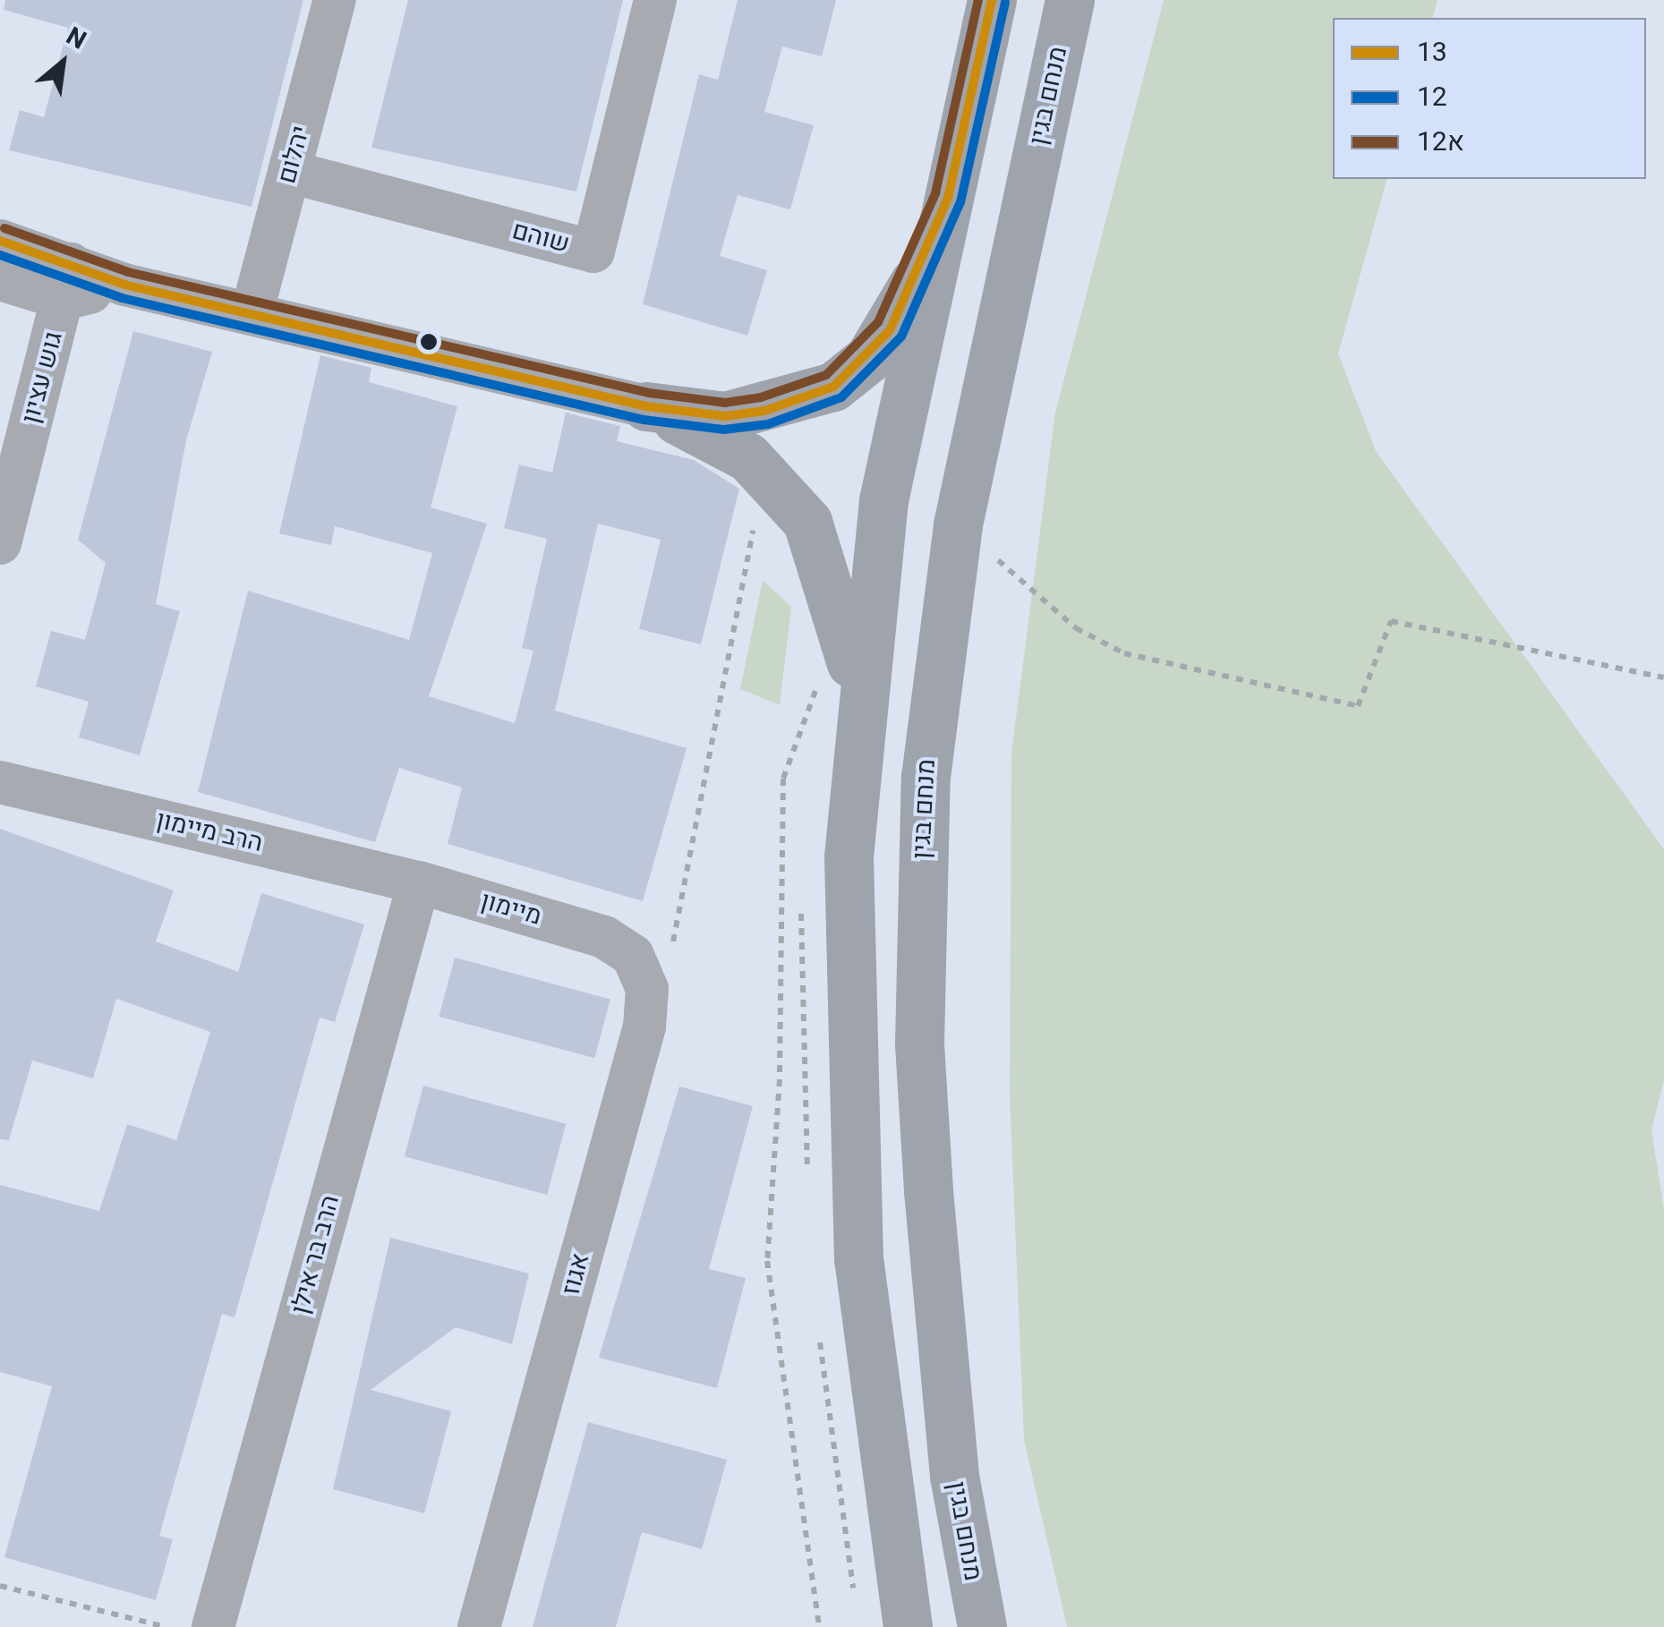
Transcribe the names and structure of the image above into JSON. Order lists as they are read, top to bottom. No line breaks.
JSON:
{"streets":{"main road":["מנחם בגין"],"street":["יהלום","שוהם","גוש עציון","הרב מיימון","מיימון","הרב בר אילן","אגוז"]},"crossings":[["יהלום","שוהם"],["הרב מיימון","מיימון"],["הרב מיימון","הרב בר אילן"],["מיימון","הרב בר אילן"],["מיימון","אגוז"]],"lines":["transit line 13","transit line 12א","transit line 12"],"legend":["13","12","12א"],"north":"top right"}
